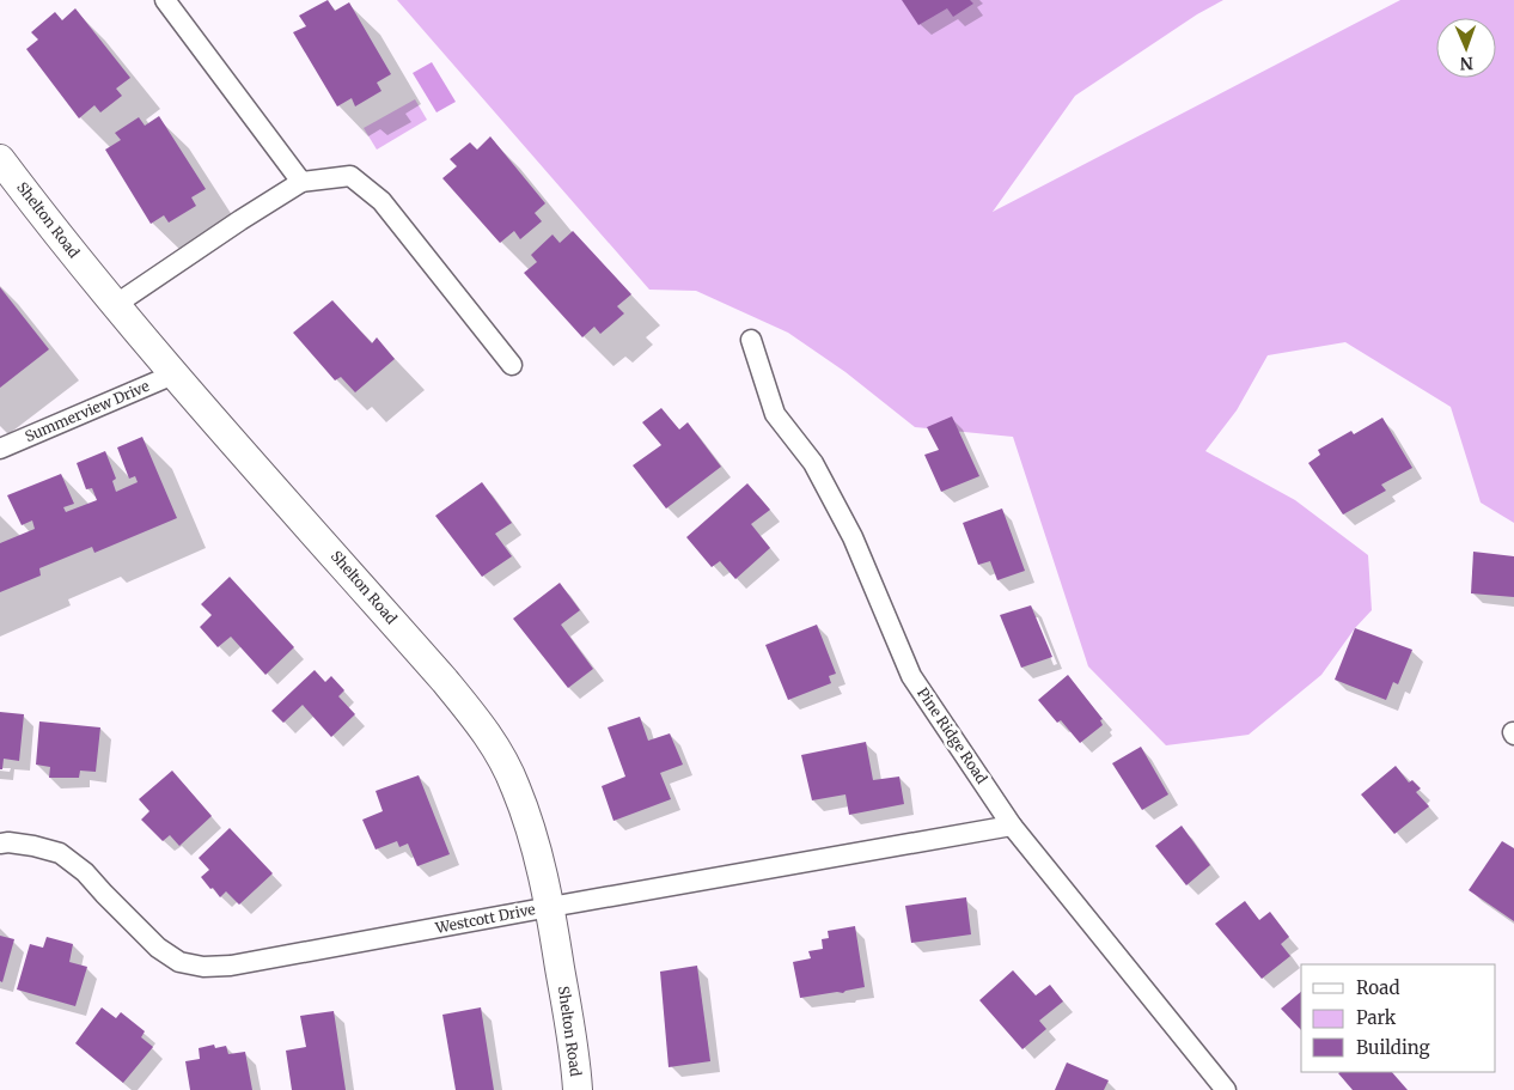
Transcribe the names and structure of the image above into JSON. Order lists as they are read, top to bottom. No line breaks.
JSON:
{"streets":{"street":["Shelton Road","Summerview Drive","Pine Ridge Road","Westcott Drive"]},"crossings":[["Shelton Road","Summerview Drive"],["Shelton Road","Westcott Drive"],["Pine Ridge Road","Westcott Drive"]],"legend":["Road","Park","Building"],"north":"bottom"}
